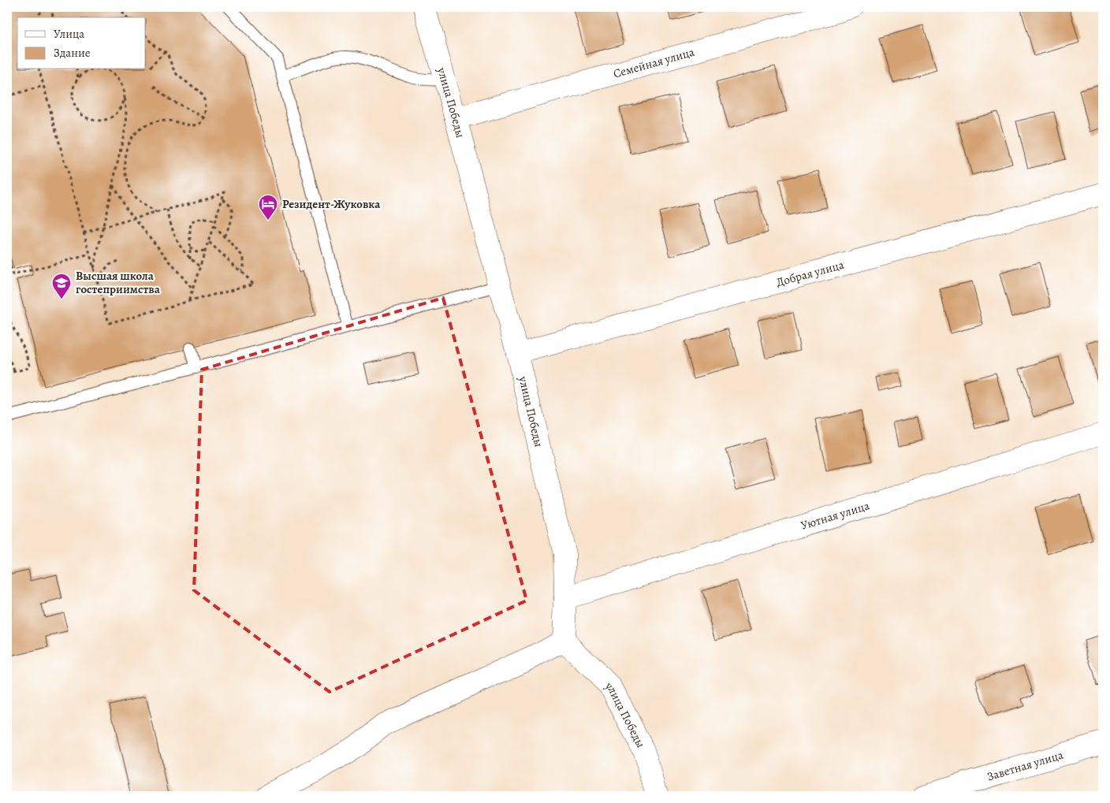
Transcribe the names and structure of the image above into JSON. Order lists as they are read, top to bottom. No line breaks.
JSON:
{"streets":{"street":["Семейная улица","улица Победы","Добрая улица","Уютная улица","Заветная улица"]},"crossings":[["Семейная улица","улица Победы"],["улица Победы","Добрая улица"],["улица Победы","Уютная улица"]],"places":{"hotel":["Резидент-Жуковка"],"school or university":["Высшая школа гостеприимства"]},"legend":["Улица","Здание"]}
